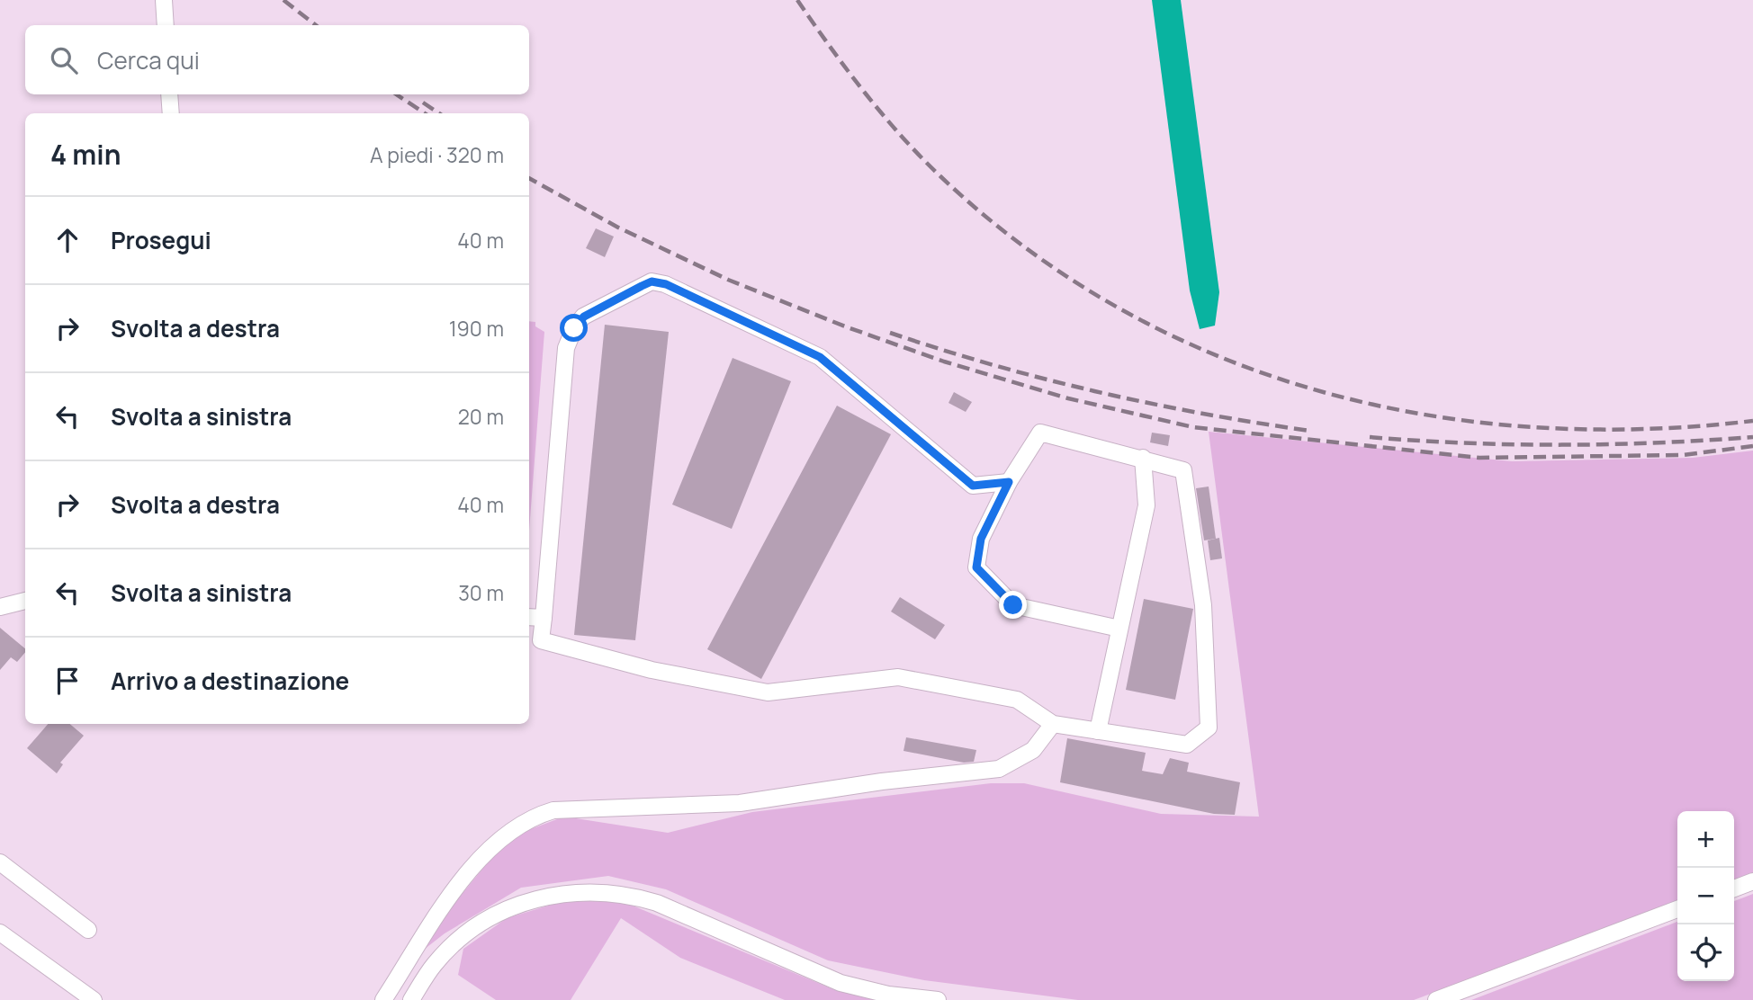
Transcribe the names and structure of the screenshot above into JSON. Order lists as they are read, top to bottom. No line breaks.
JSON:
{"page":{"search":"Cerca qui","heading":["4 min","A piedi · 320 m"],"list":[["Prosegui","40 m"],["Svolta a destra","190 m"],["Svolta a sinistra","20 m"],["Svolta a destra","40 m"],["Svolta a sinistra","30 m"],"Arrivo a destinazione"],"map_buttons":["+","−"]}}
